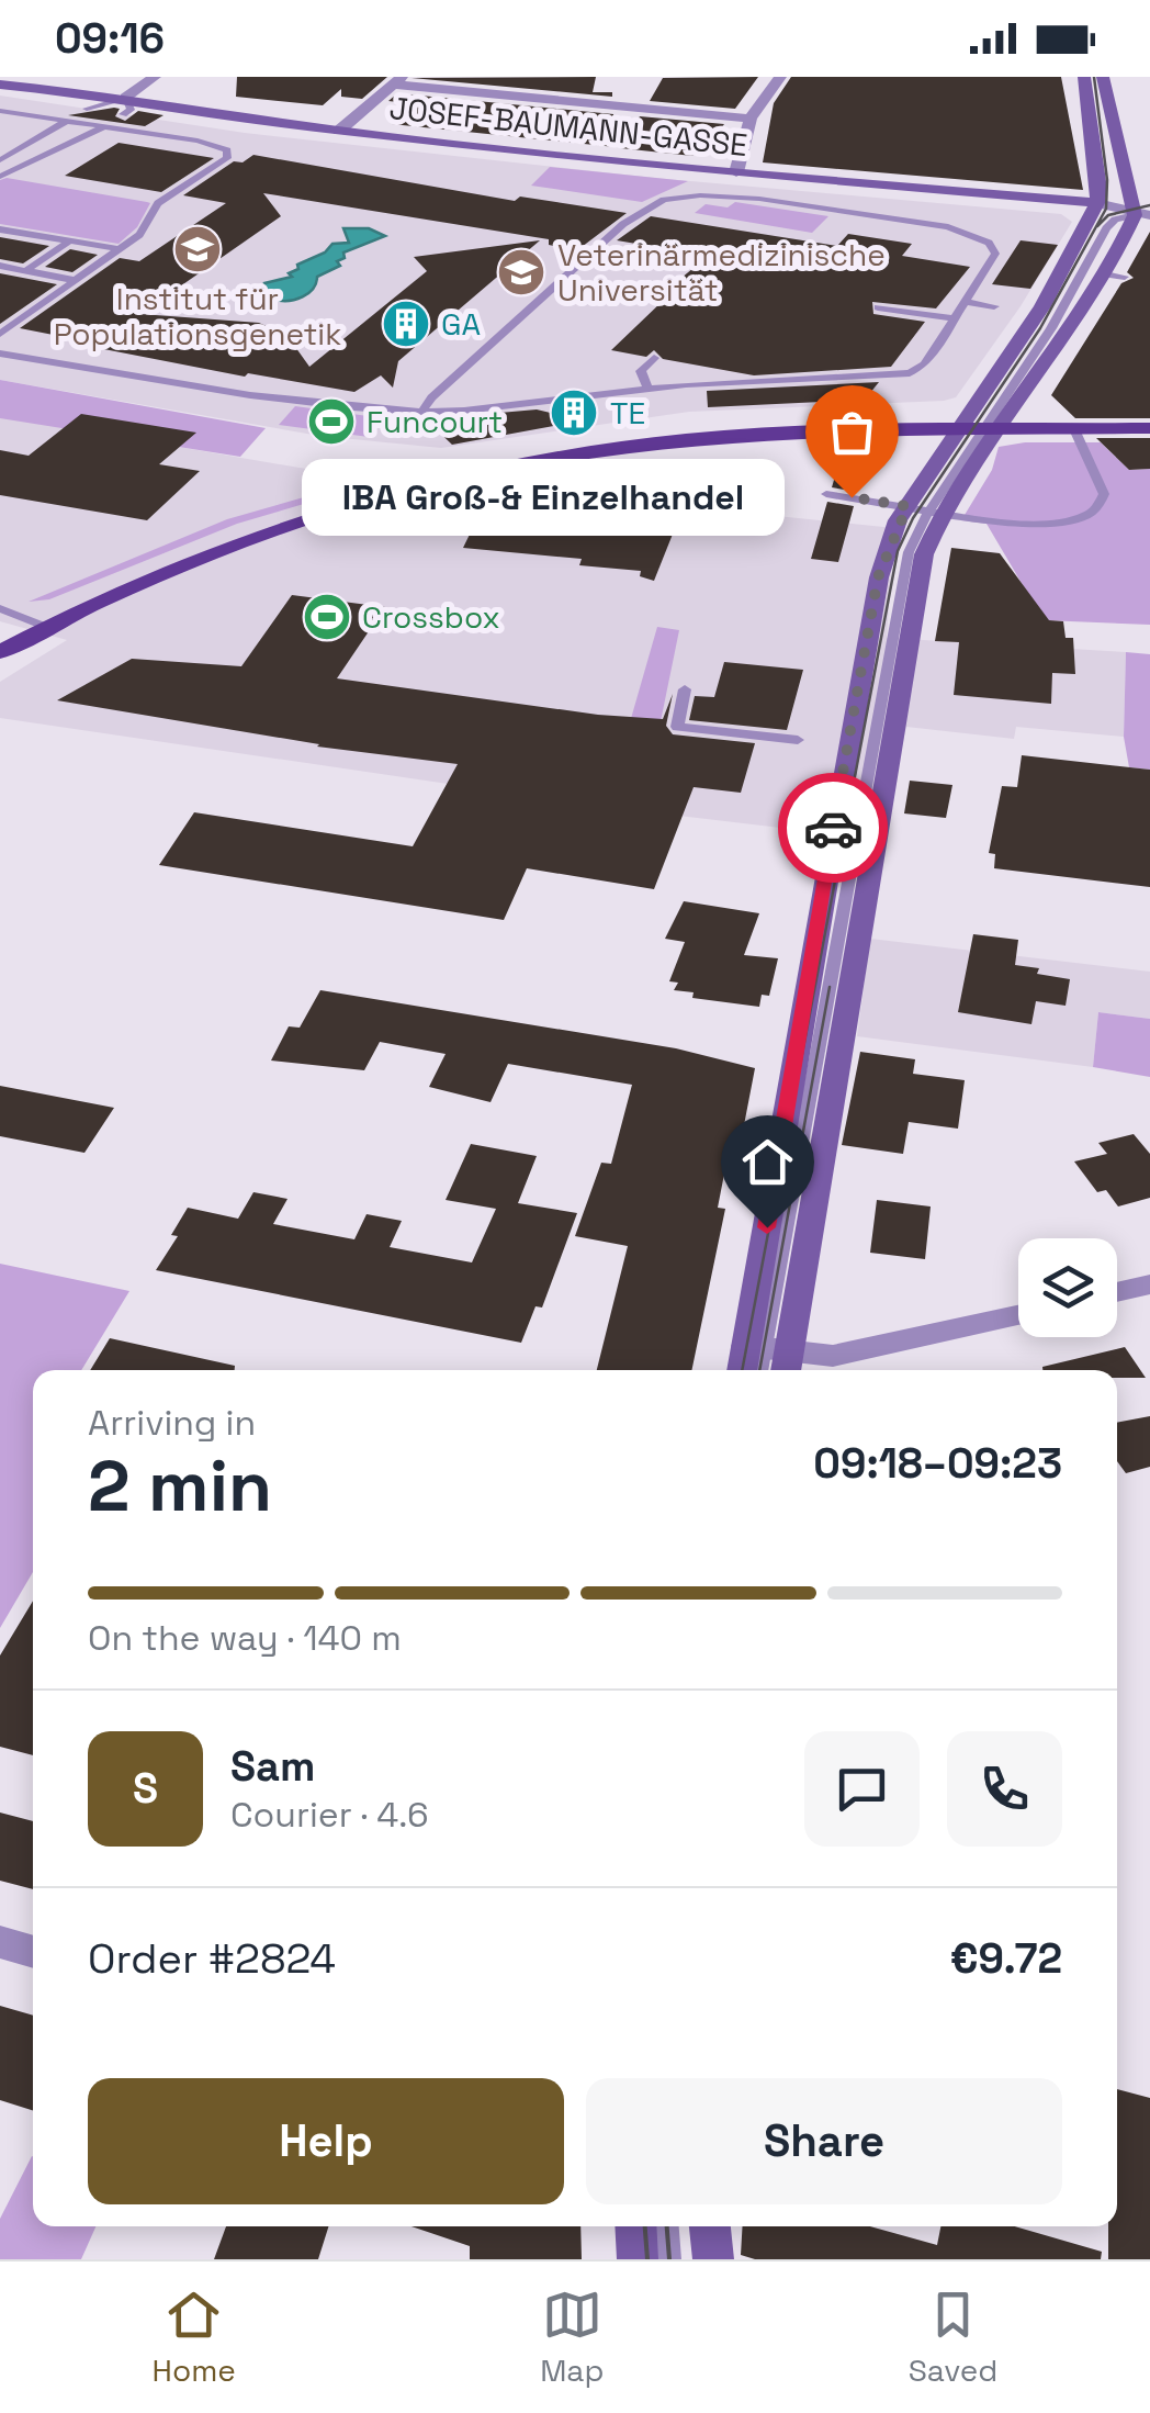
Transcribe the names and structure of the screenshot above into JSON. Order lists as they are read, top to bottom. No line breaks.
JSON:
{"streets":{"main road":["JOSEF-BAUMANN-GASSE"]},"places":{"school or university":["Institut für Populationsgenetik","Veterinärmedizinische Universität"],"building":["GA","TE"],"sports":["Funcourt","Crossbox"],"other":["IBA Groß-& Einzelhandel"]},"page":{"status":"09:16","bubble":"IBA Groß-& Einzelhandel","heading":["2 min","Arriving in","09:18–09:23"],"panel":["Sam","Courier · 4.6","Order #2824","€9.72"],"bar":"On the way · 140 m","round":"S","buttons":["Help","Share"],"tabs":["Home","Map","Saved"]}}
